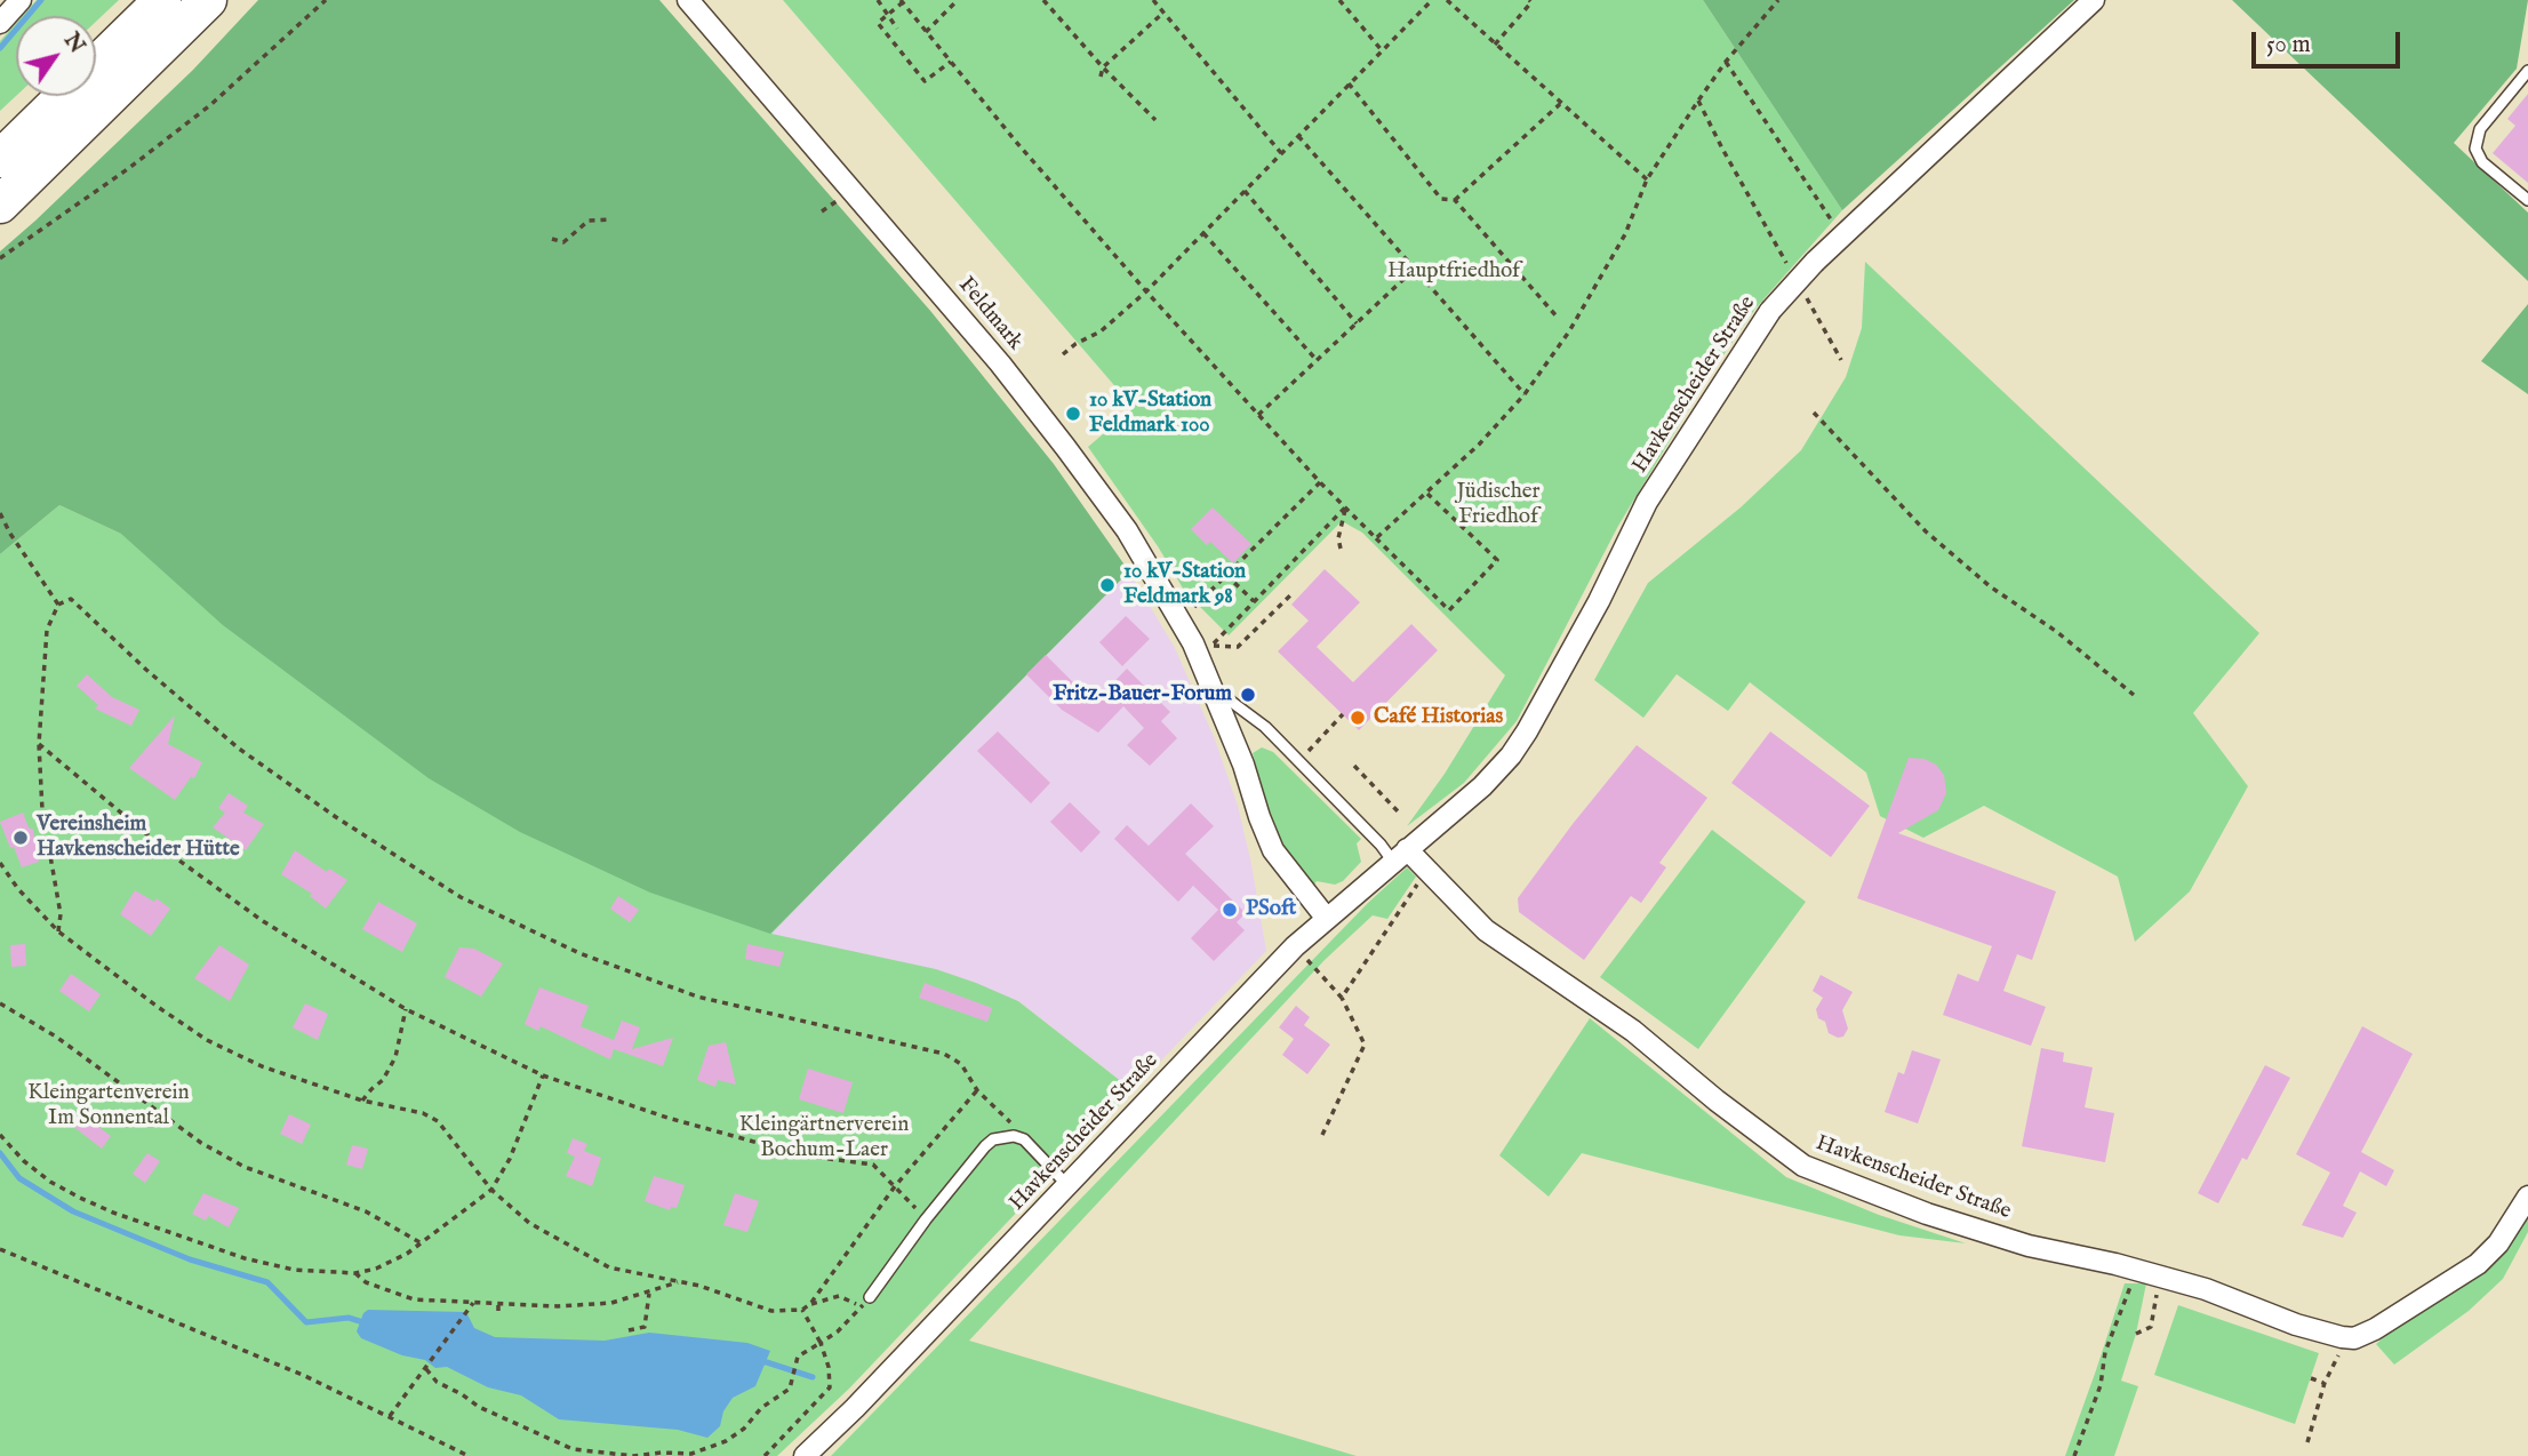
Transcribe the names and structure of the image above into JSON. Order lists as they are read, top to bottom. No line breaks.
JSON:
{"streets":{"street":["Feldmark","Havkenscheider Straße"]},"crossings":[["Feldmark","Havkenscheider Straße"]],"parks":["Hauptfriedhof","Jüdischer Friedhof","Kleingartenverein Im Sonnental","Kleingärtnerverein Bochum-Laer"],"places":["10 kV-Station Feldmark 100","10 kV-Station Feldmark 98","Fritz-Bauer-Forum","Café Historias","Vereinsheim Havkenscheider Hütte","PSoft"],"scale_bar":"50 m","north":"top right"}
